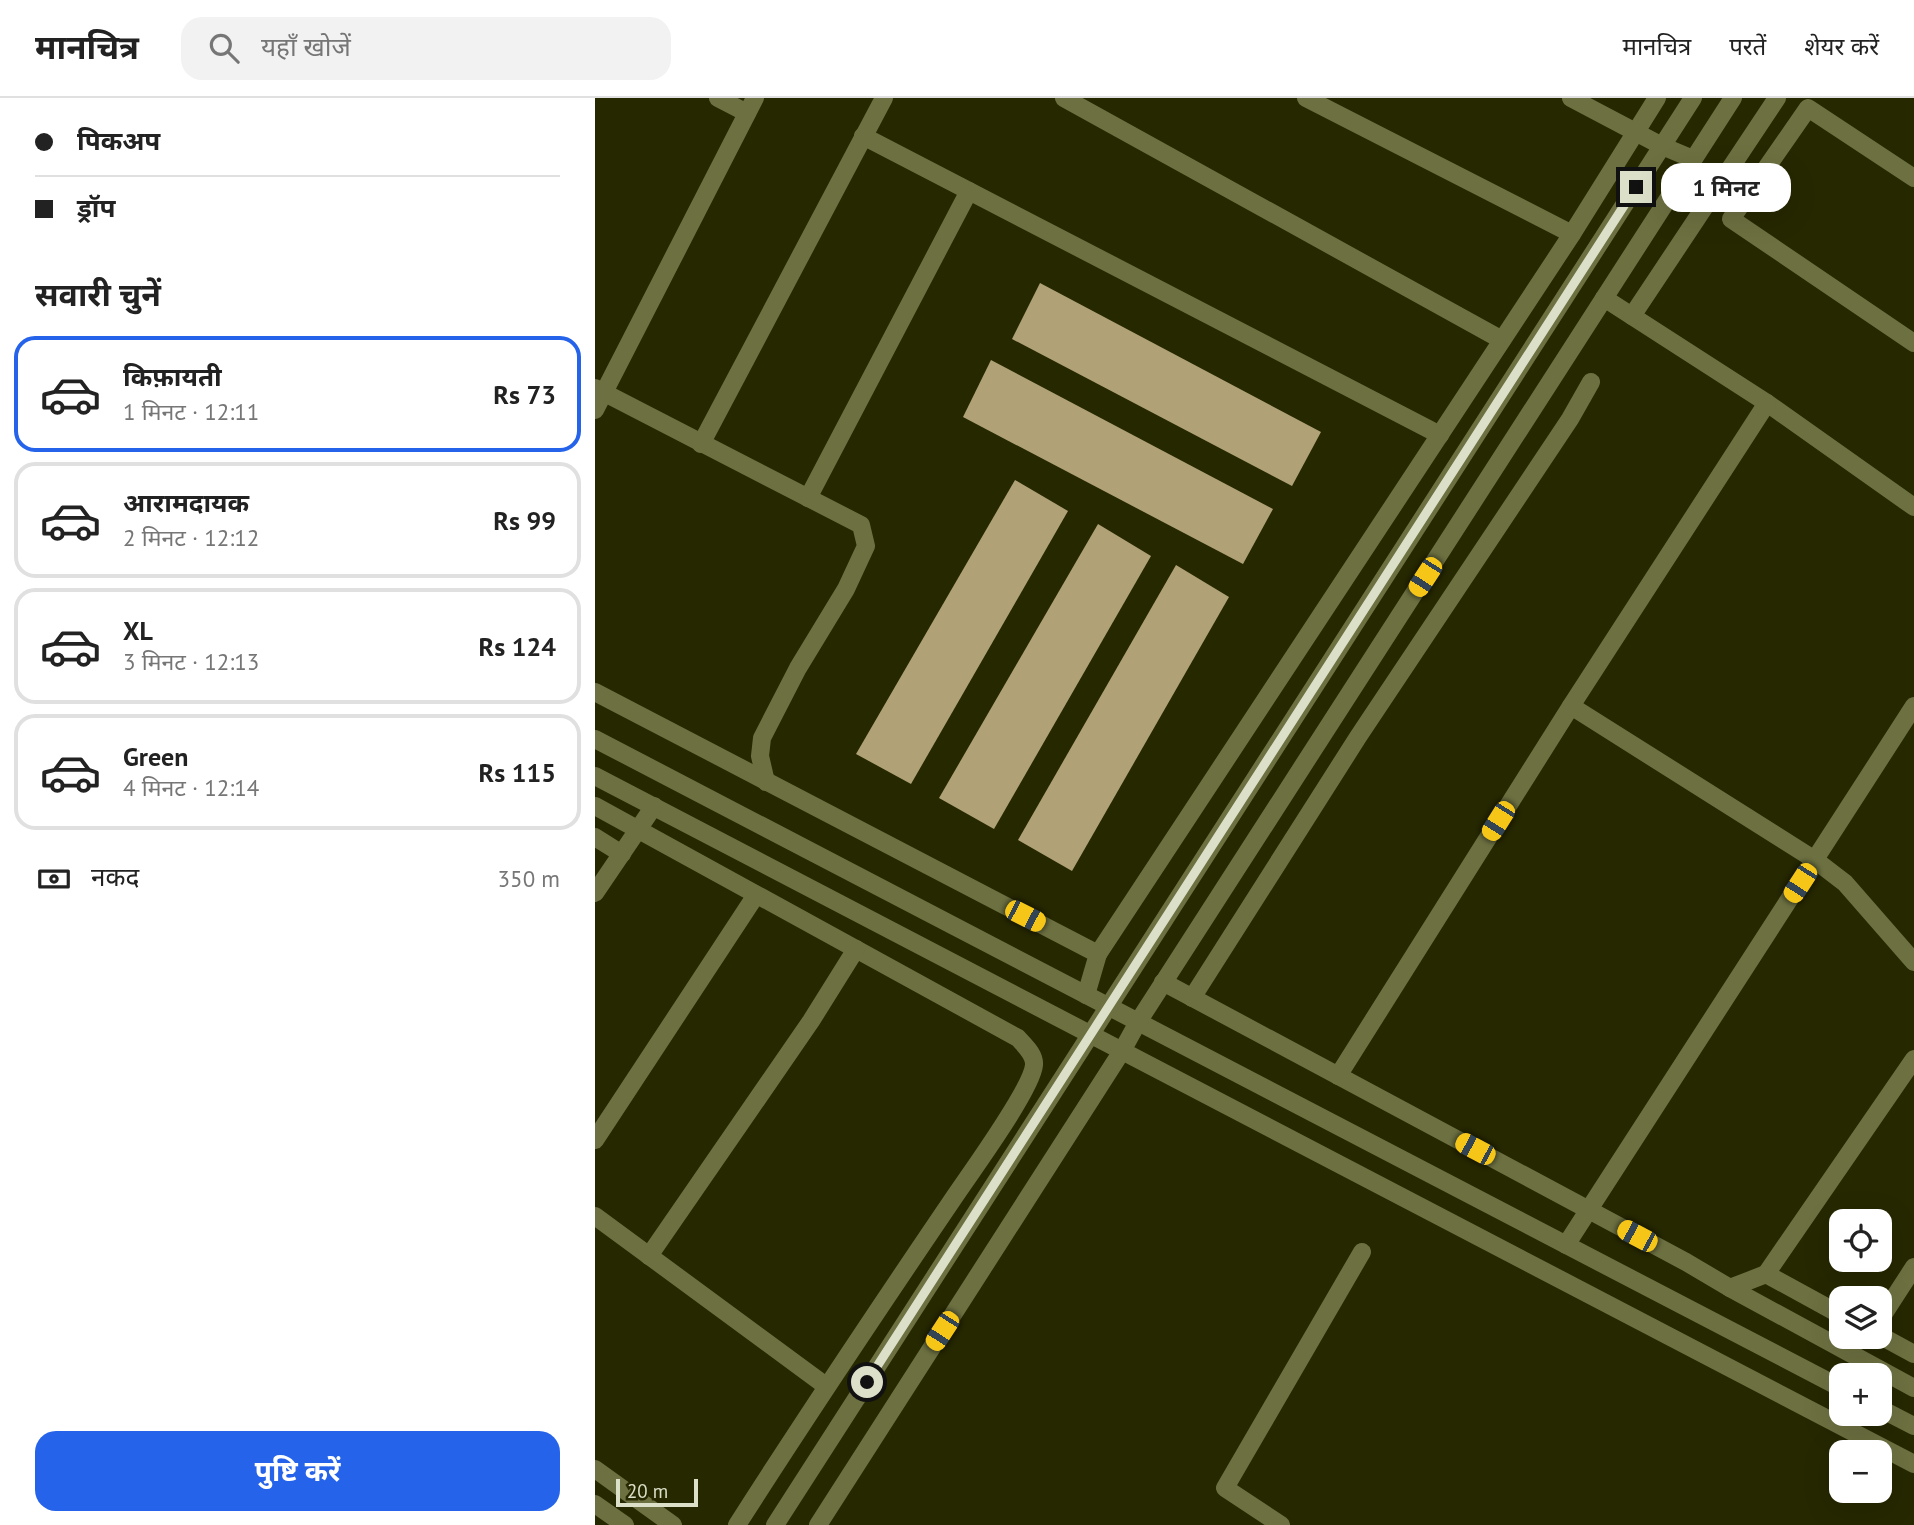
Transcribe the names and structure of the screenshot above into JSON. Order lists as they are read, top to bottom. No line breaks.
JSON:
{"scale_bar":"20 m","page":{"header":"मानचित्र","search":"यहाँ खोजें","nav":["मानचित्र","परतें","शेयर करें"],"banner":["पिकअप","ड्रॉप"],"bubble":"1 मिनट","heading":"सवारी चुनें","list":[{"name":"किफ़ायती","note":"1 मिनट · 12:11","value":"Rs 73"},{"name":"आरामदायक","note":"2 मिनट · 12:12","value":"Rs 99"},{"name":"XL","note":"3 मिनट · 12:13","value":"Rs 124"},{"name":"Green","note":"4 मिनट · 12:14","value":"Rs 115"}],"pay":["नकद","350 m"],"map_buttons":["+","−"],"buttons":"पुष्टि करें","scale":"20 m"}}
